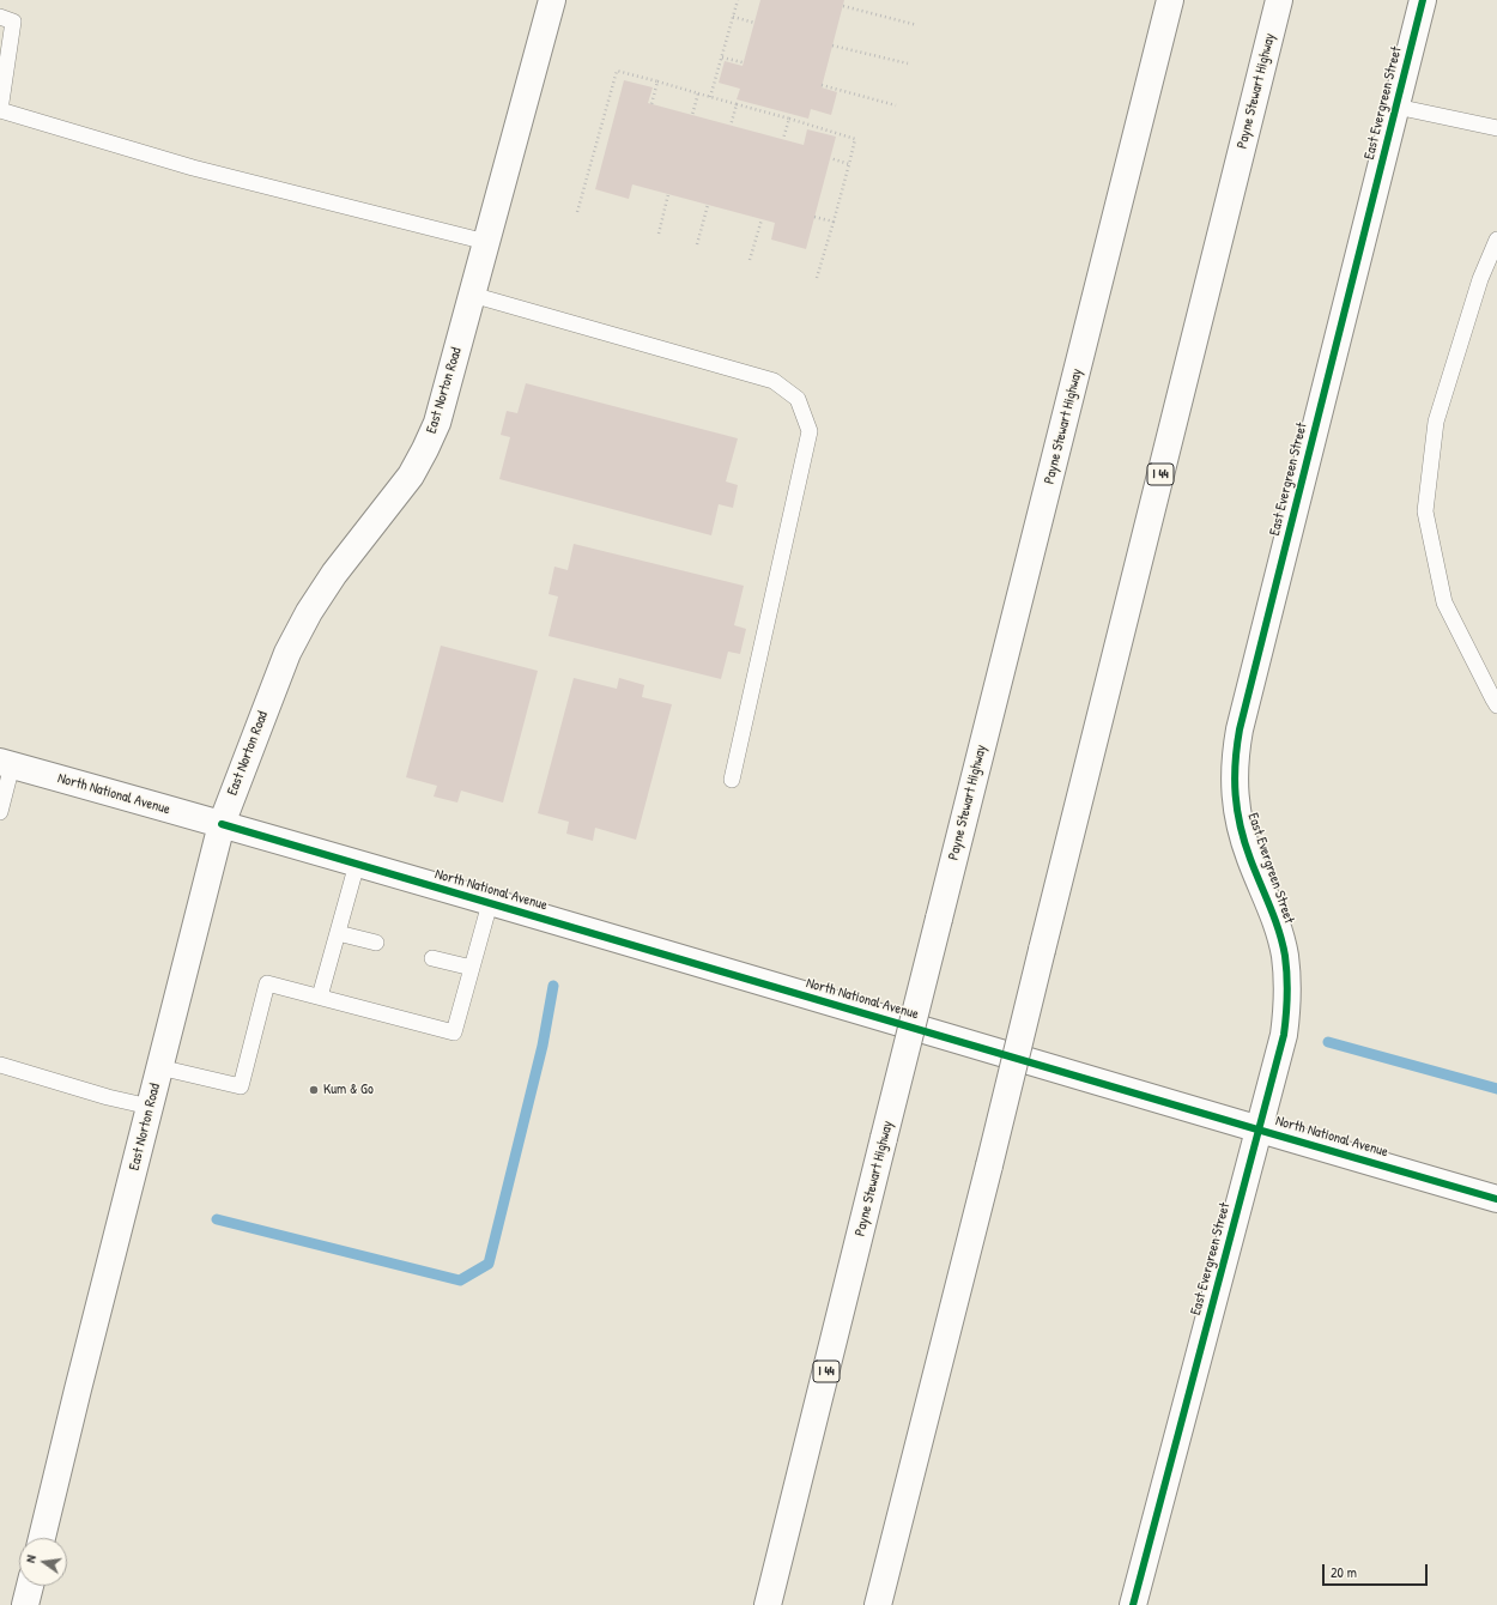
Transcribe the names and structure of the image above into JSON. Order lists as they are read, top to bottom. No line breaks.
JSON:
{"streets":{"main road":["Payne Stewart Highway","East Evergreen Street","East Norton Road","I 44","North National Avenue"]},"crossings":[["East Evergreen Street","North National Avenue"],["East Norton Road","North National Avenue"]],"places":["Kum & Go"],"scale_bar":"20 m","north":"left"}
